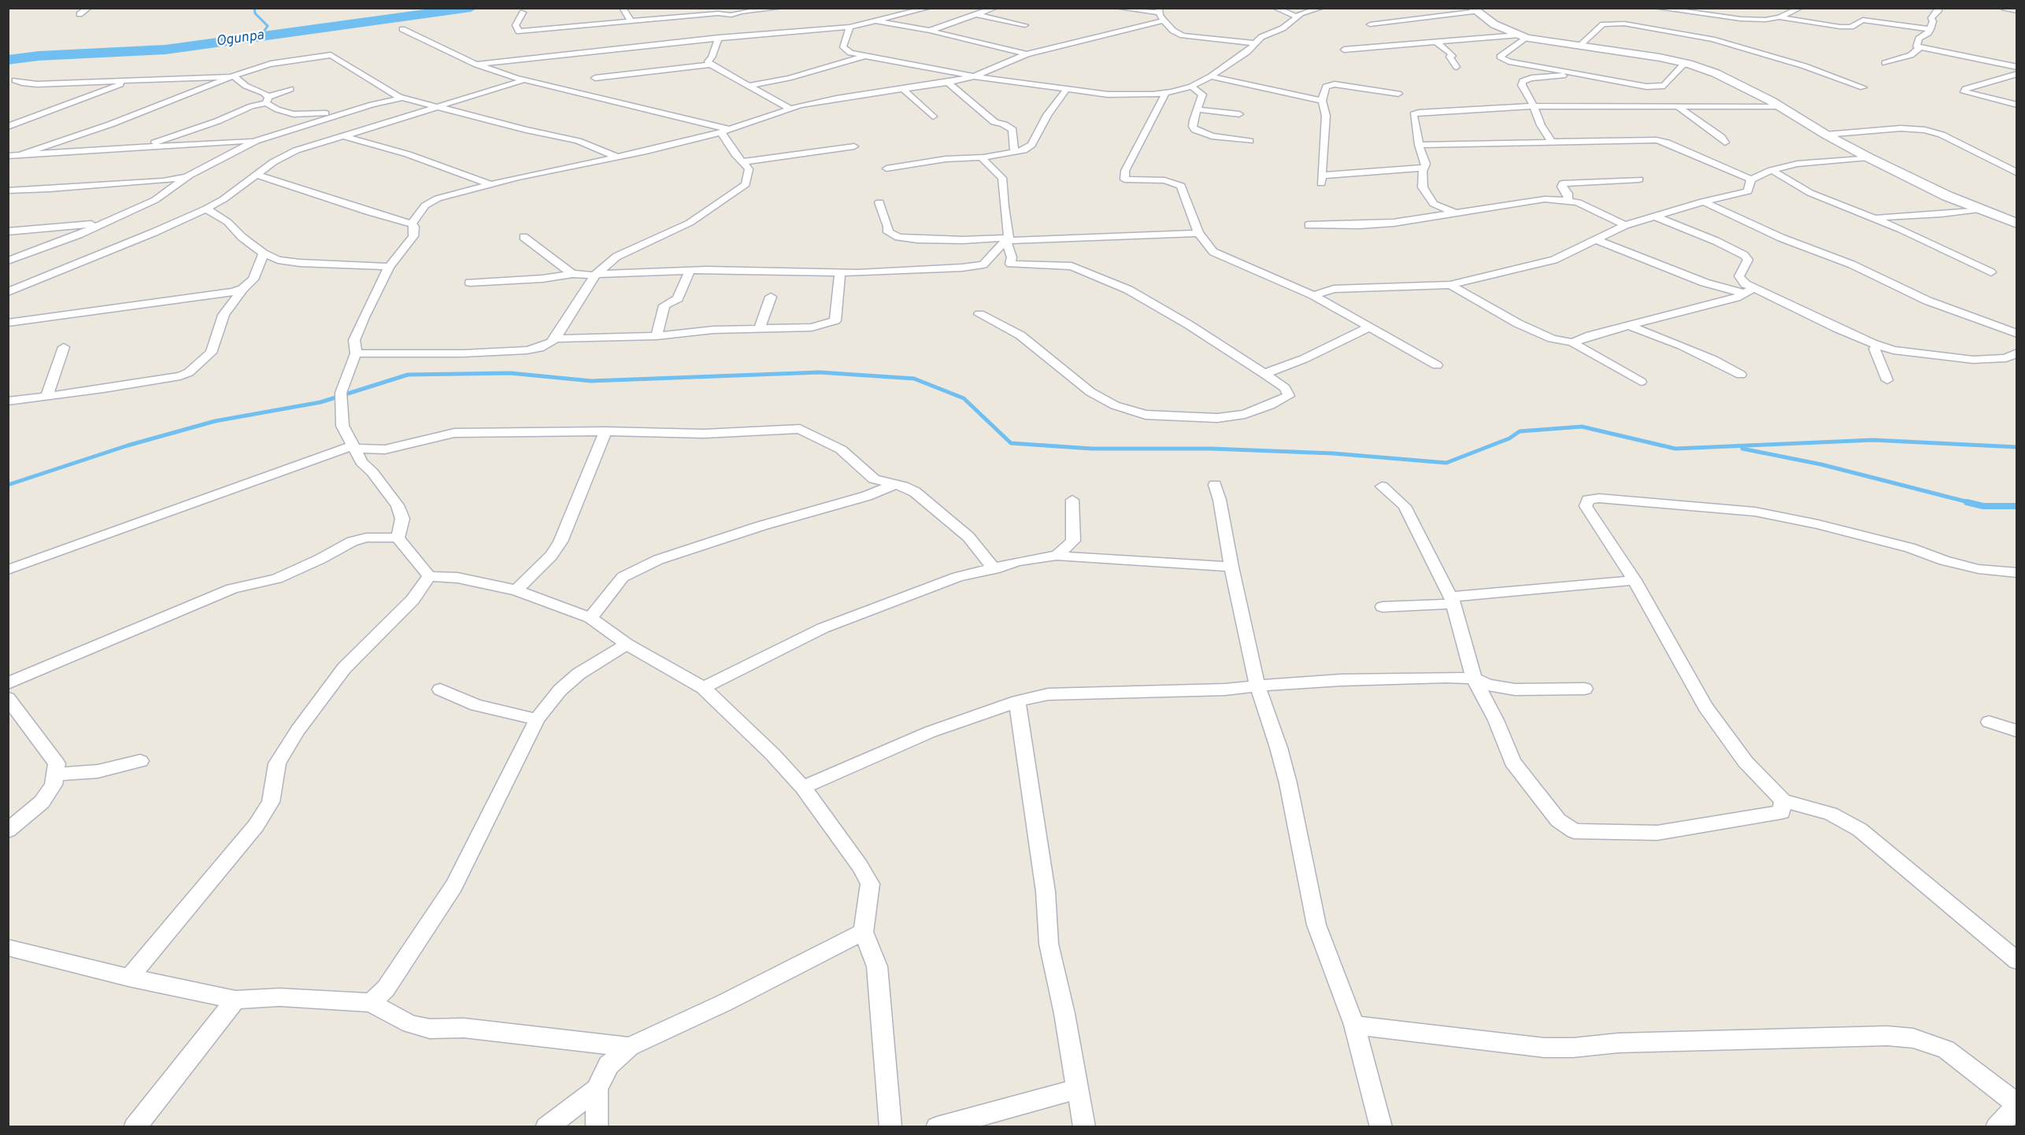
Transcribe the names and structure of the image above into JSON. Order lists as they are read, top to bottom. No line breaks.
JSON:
{"water":["Ogunpa"]}
